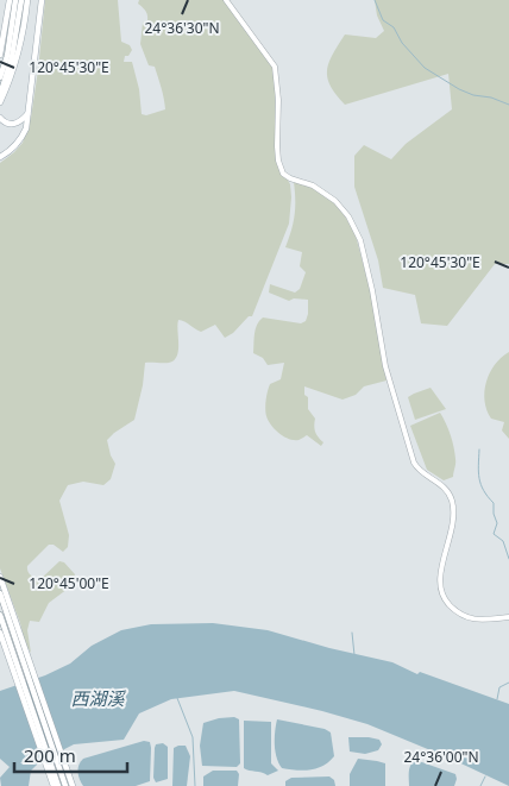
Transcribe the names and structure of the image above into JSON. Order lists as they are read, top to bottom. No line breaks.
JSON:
{"water":["西湖溪"],"scale_bar":"200 m","coordinates":["24°36'30\"N","120°45'30\"E","120°45'00\"E","24°36'00\"N"]}
